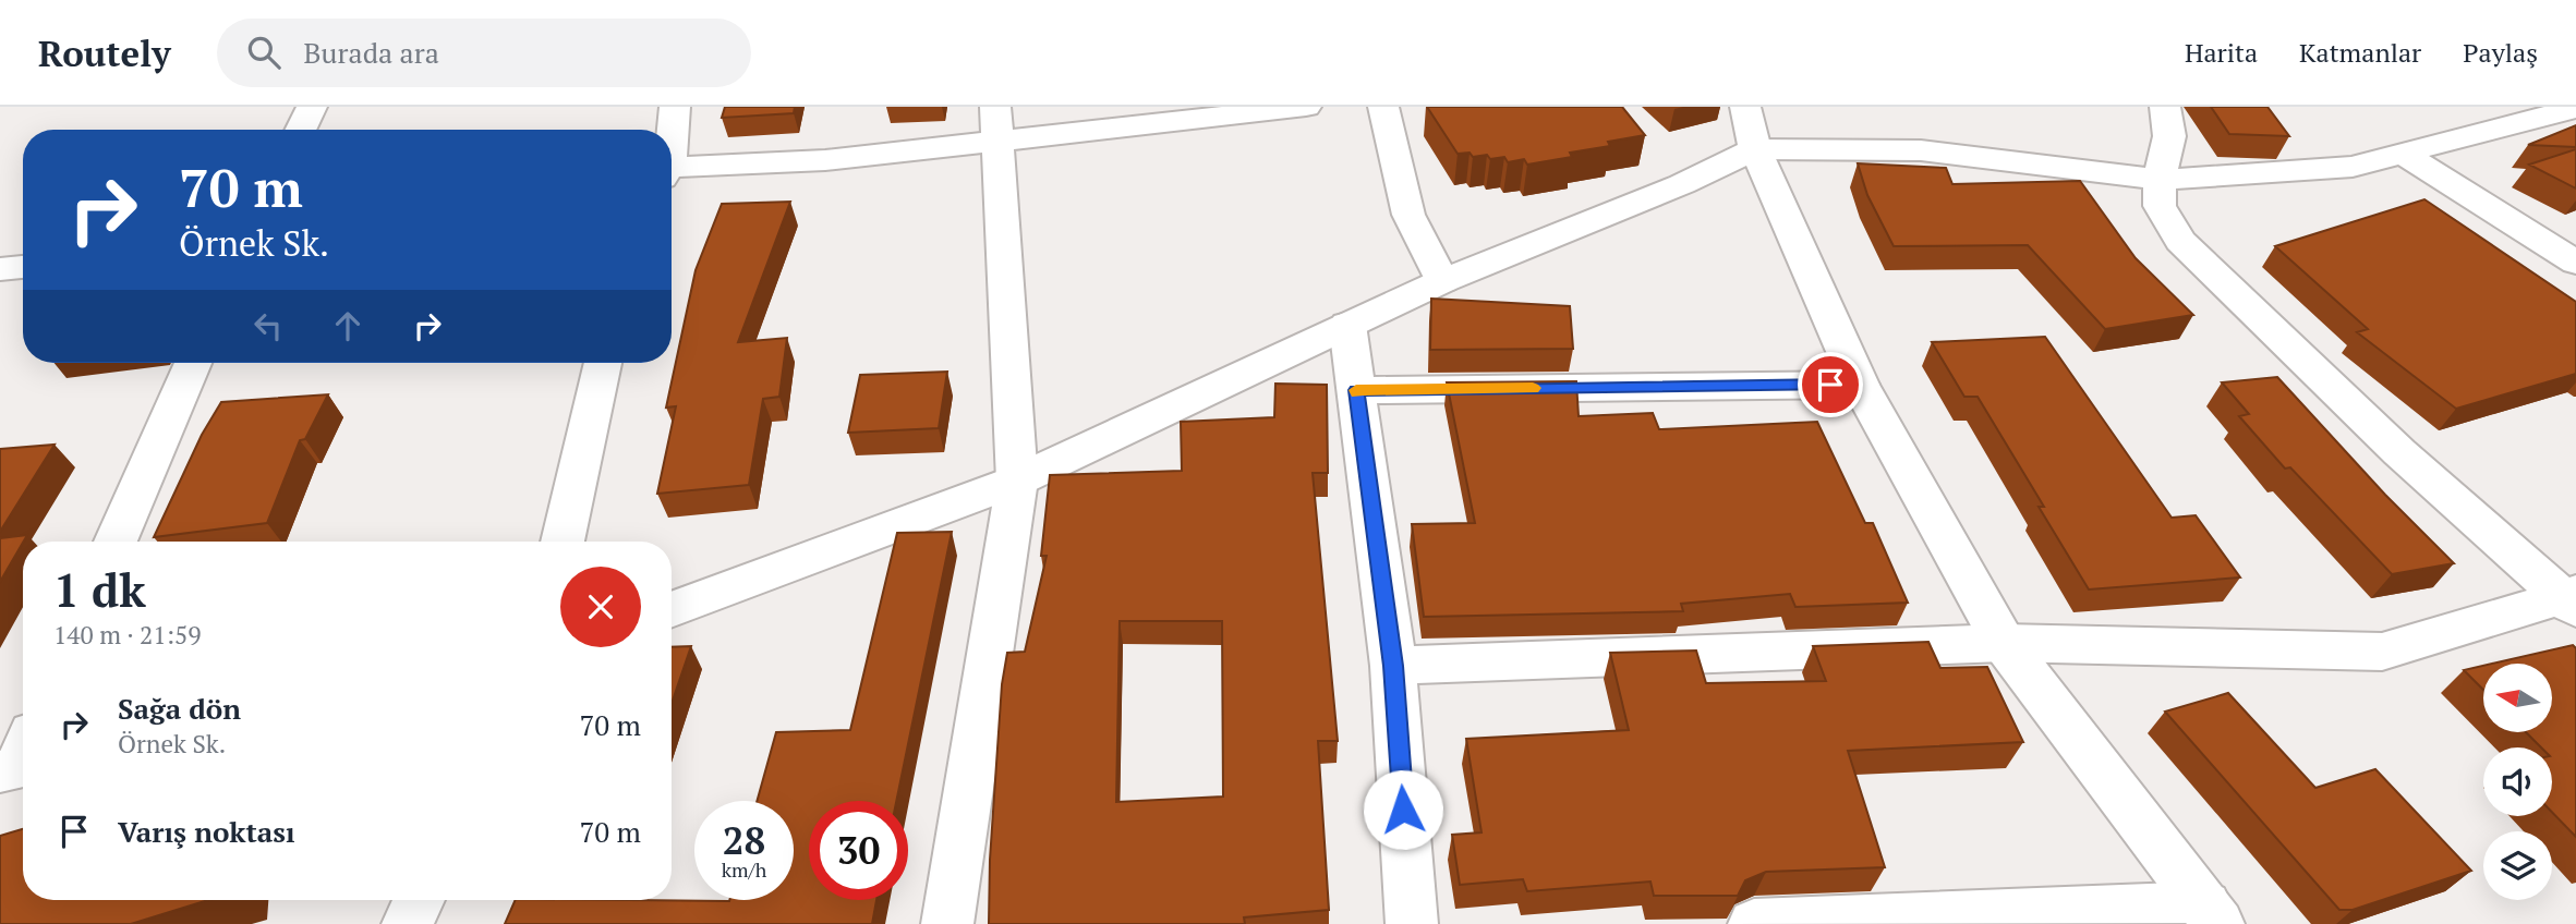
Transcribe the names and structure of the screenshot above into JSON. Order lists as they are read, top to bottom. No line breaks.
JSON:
{"north":"left","page":{"header":"Routely","search":"Burada ara","nav":["Harita","Katmanlar","Paylaş"],"turn":["70 m","Örnek Sk."],"heading":["1 dk","140 m · 21:59"],"list":[{"name":"Sağa dön","note":"Örnek Sk.","value":"70 m"},{"name":"Varış noktası","value":"70 m"}],"speed":"28 km/h","limit":"30"}}
